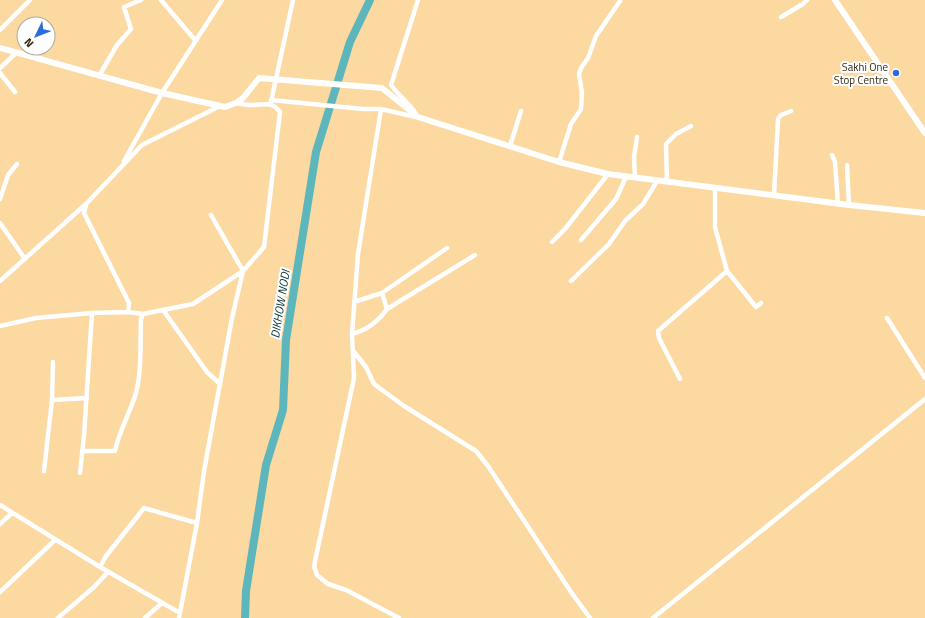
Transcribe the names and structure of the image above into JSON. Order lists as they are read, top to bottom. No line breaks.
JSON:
{"water":["DIKHOW NODI"],"places":["Sakhi One Stop Centre"],"north":"bottom left"}
